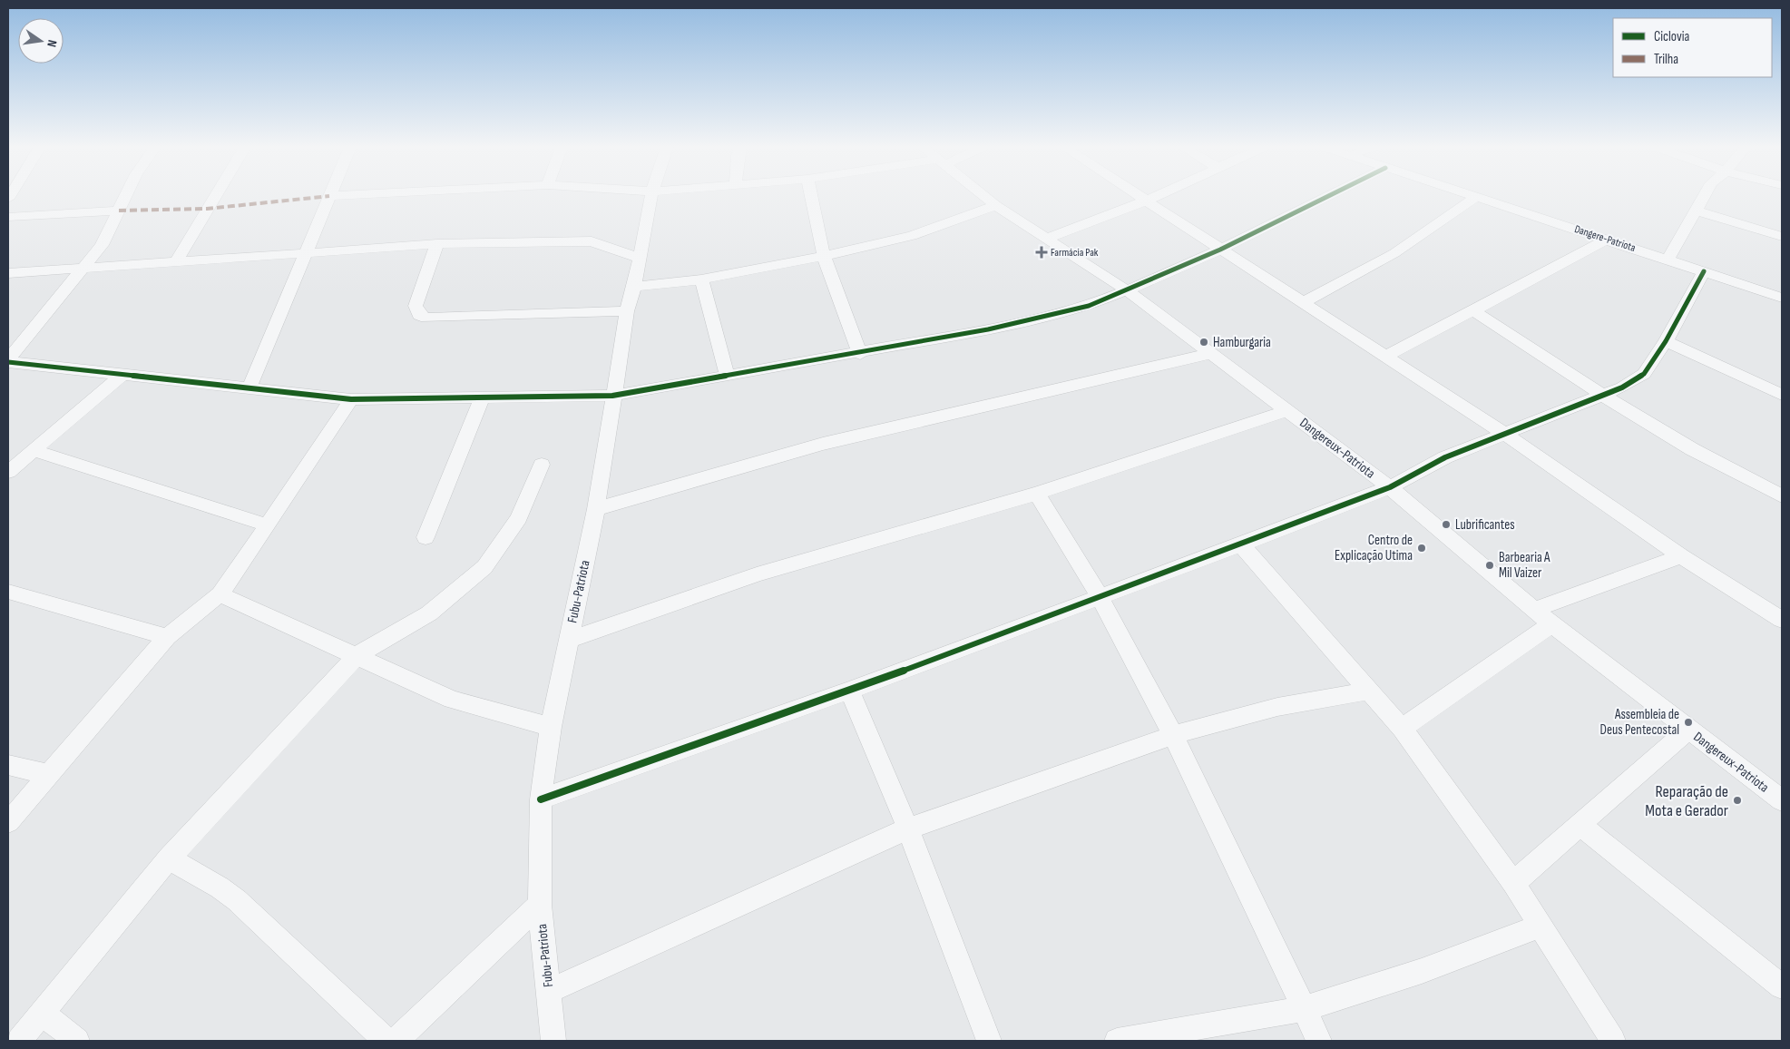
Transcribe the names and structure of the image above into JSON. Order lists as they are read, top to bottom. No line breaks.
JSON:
{"streets":{"street":["Dangere-Patriota","Dangereux-Patriota","Fubu-Patriota"]},"places":{"health":["Farmácia Pak"],"other":["Hamburgaria","Lubrificantes","Centro de Explicação Utima","Barbearia A Mil Vaizer","Assembleia de Deus Pentecostal","Reparação de Mota e Gerador"]},"legend":["Ciclovia","Trilha"],"north":"right"}
